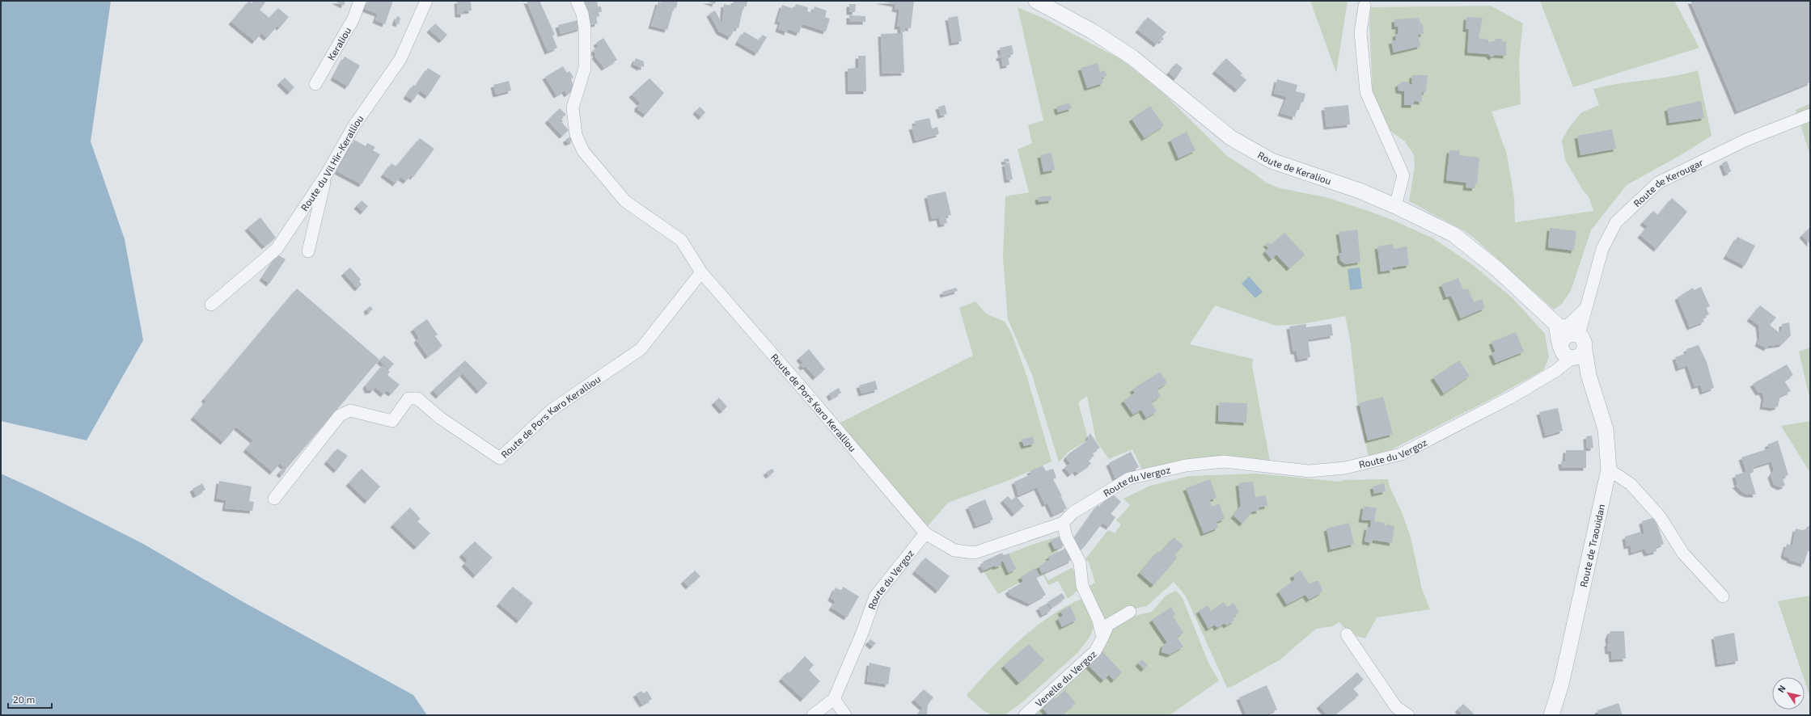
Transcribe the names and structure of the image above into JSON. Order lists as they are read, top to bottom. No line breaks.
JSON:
{"streets":{"street":["Keraliou","Route du Vil Hir-Keralliou","Route de Keraliou","Route de Kerougar","Route de Pors Karo Keralliou","Route du Vergoz","Route de Traouidan","Venelle du Vergoz"]},"crossings":[["Route de Keraliou","Route de Kerougar"],["Route de Keraliou","Route du Vergoz"],["Route de Keraliou","Route de Traouidan"],["Route de Kerougar","Route du Vergoz"],["Route de Kerougar","Route de Traouidan"],["Route de Pors Karo Keralliou","Route du Vergoz"],["Route du Vergoz","Route de Traouidan"]],"scale_bar":"20 m","north":"top left"}
